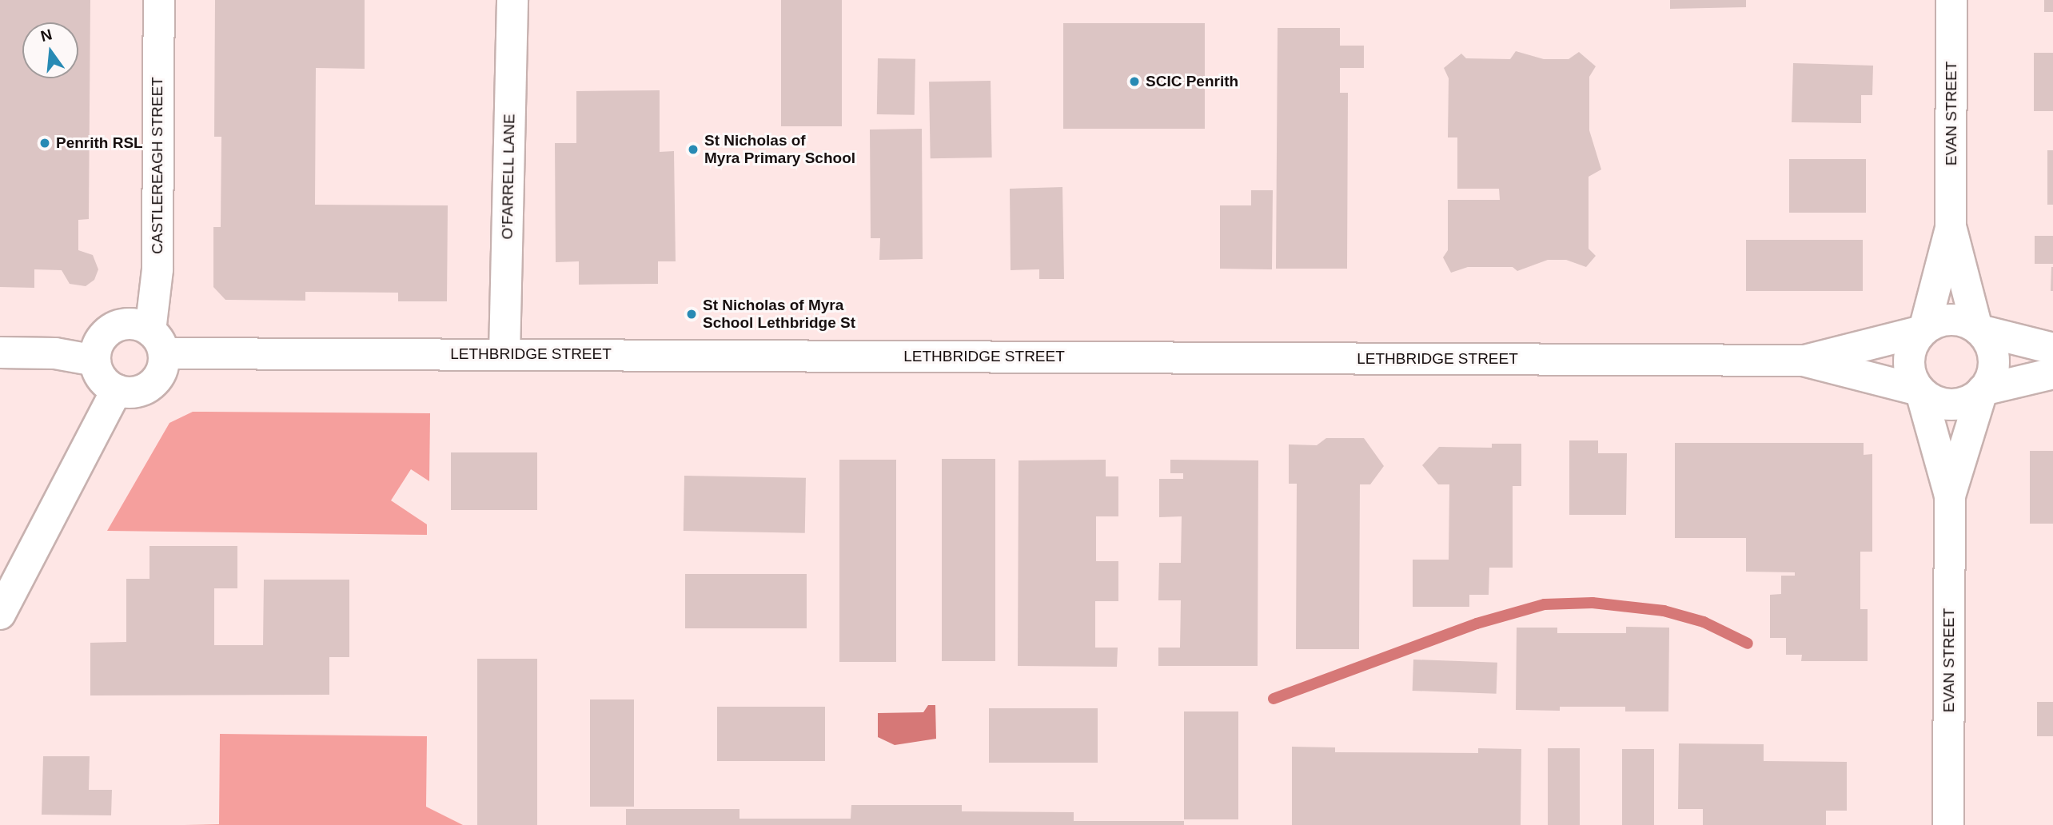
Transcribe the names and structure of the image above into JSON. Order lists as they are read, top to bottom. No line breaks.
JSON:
{"streets":{"street":["EVAN STREET","CASTLEREAGH STREET","O'FARRELL LANE","LETHBRIDGE STREET"]},"crossings":[["EVAN STREET","LETHBRIDGE STREET"],["CASTLEREAGH STREET","LETHBRIDGE STREET"],["O'FARRELL LANE","LETHBRIDGE STREET"]],"places":["SCIC Penrith","Penrith RSL","St Nicholas of Myra Primary School","St Nicholas of Myra School Lethbridge St"],"north":"top"}
